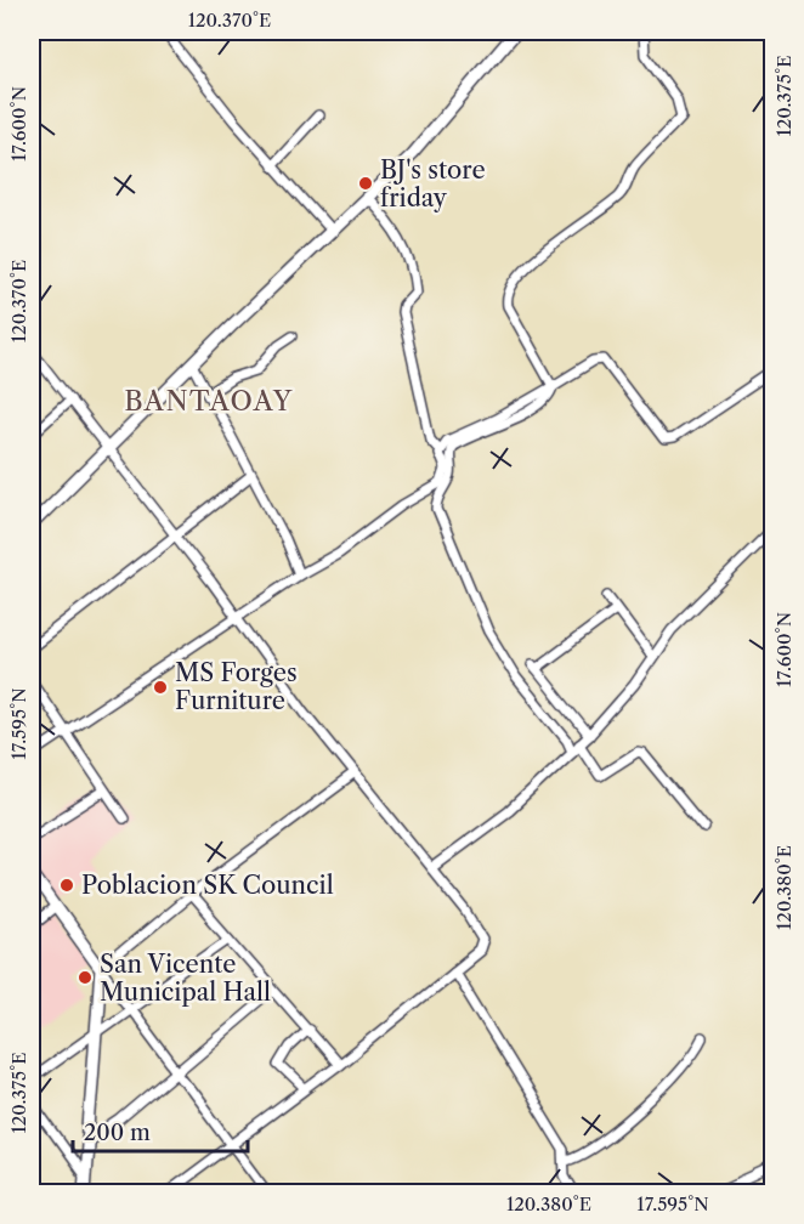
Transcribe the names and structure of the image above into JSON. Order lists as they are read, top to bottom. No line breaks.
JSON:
{"districts":["BANTAOAY"],"places":["BJ's store friday","MS Forges Furniture","Poblacion SK Council","San Vicente Municipal Hall"],"scale_bar":"200 m","coordinates":["120.370°E","120.375°E","17.600°N","17.595°N","120.380°E"]}
